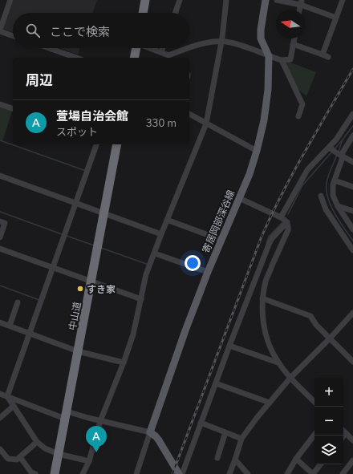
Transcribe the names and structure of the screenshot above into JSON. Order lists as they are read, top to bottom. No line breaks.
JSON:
{"streets":{"highway":["中山道"],"main road":["寄居岡部深谷線"]},"places":["すき家"],"north":"left","page":{"search":"ここで検索","heading":"周辺","list":[{"mark":"A","name":"萱場自治会館","note":"スポット","value":"330 m"}],"map_buttons":["+","−"],"pins":"A"}}
